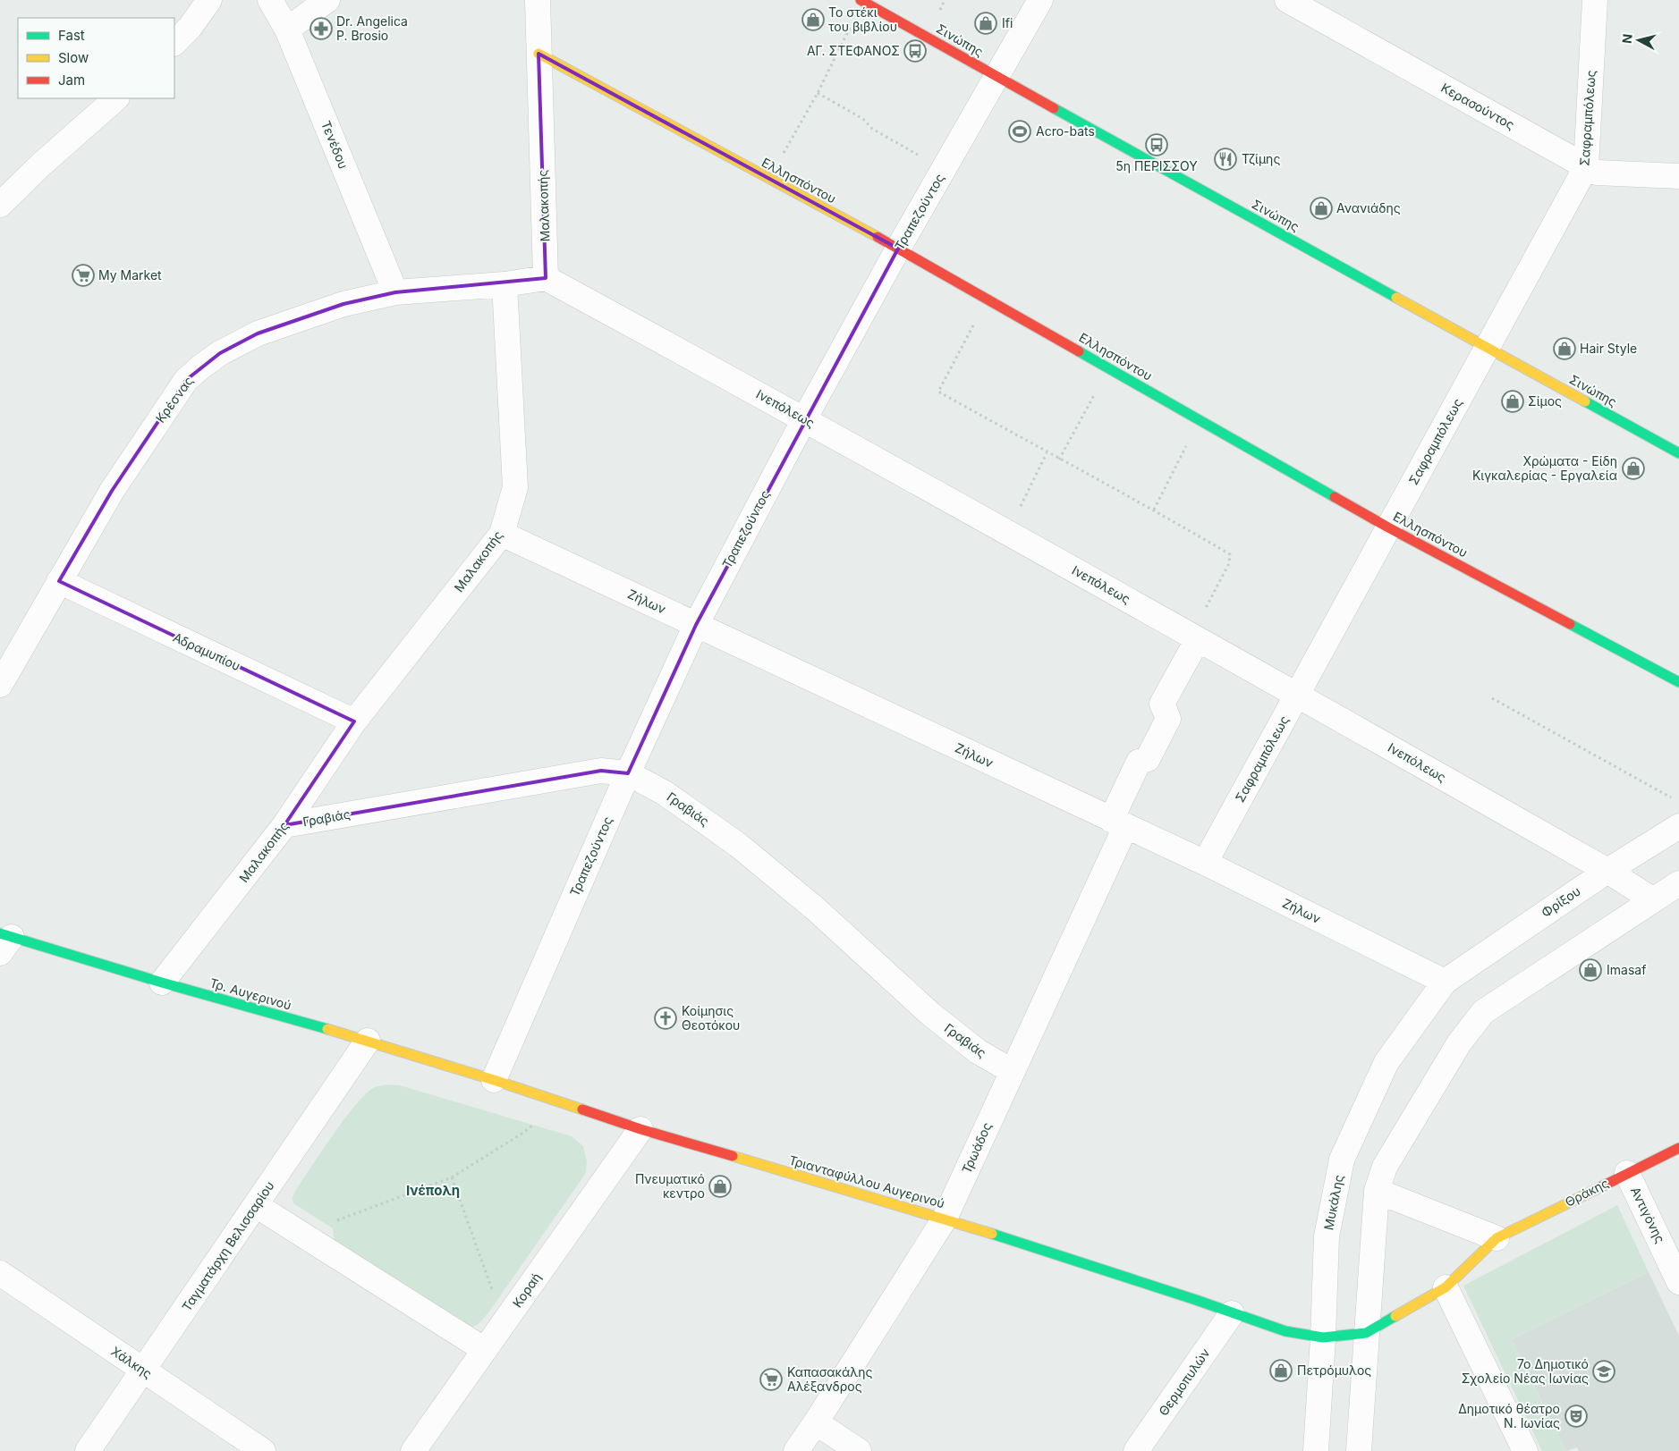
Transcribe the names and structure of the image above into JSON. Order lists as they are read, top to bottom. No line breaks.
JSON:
{"streets":{"street":["Σινώπης","Κερασούντος","Σαφραμπόλεως","Τενέδου","Ελλησπόντου","Μαλακοπής","Τραπεζούντος","Κρέσνας","Ινεπόλεως","Ζήλων","Αδραμυπίου","Γραβιάς","Φρίξου","Τρ. Αυγερινού","Τρωάδος","Τριανταφύλλου Αυγερινού","Θράκης","Μυκάλης","Αντιγόνης","Ταγματάρχη Βελισσαρίου","Κοραή","Χάλκης","Θερμοπυλών"]},"crossings":[["Σινώπης","Σαφραμπόλεως"],["Σινώπης","Τραπεζούντος"],["Κερασούντος","Σαφραμπόλεως"],["Σαφραμπόλεως","Ελλησπόντου"],["Σαφραμπόλεως","Ινεπόλεως"],["Σαφραμπόλεως","Ζήλων"],["Τενέδου","Κρέσνας"],["Ελλησπόντου","Μαλακοπής"],["Ελλησπόντου","Τραπεζούντος"],["Μαλακοπής","Κρέσνας"],["Μαλακοπής","Ινεπόλεως"],["Μαλακοπής","Ζήλων"],["Μαλακοπής","Αδραμυπίου"],["Μαλακοπής","Γραβιάς"],["Μαλακοπής","Τρ. Αυγερινού"],["Τραπεζούντος","Ινεπόλεως"],["Τραπεζούντος","Ζήλων"],["Τραπεζούντος","Γραβιάς"],["Τραπεζούντος","Τρ. Αυγερινού"],["Τραπεζούντος","Τριανταφύλλου Αυγερινού"],["Κρέσνας","Αδραμυπίου"],["Ινεπόλεως","Φρίξου"],["Ινεπόλεως","Τρωάδος"],["Ζήλων","Φρίξου"],["Ζήλων","Τρωάδος"],["Ζήλων","Μυκάλης"],["Γραβιάς","Τρωάδος"],["Φρίξου","Μυκάλης"],["Τρ. Αυγερινού","Τριανταφύλλου Αυγερινού"],["Τρ. Αυγερινού","Ταγματάρχη Βελισσαρίου"],["Τρωάδος","Τριανταφύλλου Αυγερινού"],["Τριανταφύλλου Αυγερινού","Κοραή"],["Τριανταφύλλου Αυγερινού","Θερμοπυλών"],["Θράκης","Αντιγόνης"],["Ταγματάρχη Βελισσαρίου","Χάλκης"]],"districts":["Ινέπολη"],"places":{"shop":["Το στέκι του βιβλίου","Ifi","Ανανιάδης","Hair Style","Σίμος","Χρώματα - Είδη Κιγκαλερίας - Εργαλεία","Imasaf","Πνευματικό κεντρο","Πετρόμυλος"],"pharmacy":["Dr. Angelica P. Brosio"],"bus stop":["ΑΓ. ΣΤΕΦΑΝΟΣ","5η ΠΕΡΙΣΣΟΥ"],"sports":["Acro-bats"],"restaurant":["Τζίμης"],"supermarket":["My Market","Καπασακάλης Αλέξανδρος"],"church":["Κοίμησις Θεοτόκου"],"school or university":["7ο Δημοτικό Σχολείο Νέας Ιωνίας"],"theatre":["Δημοτικό θέατρο Ν. Ιωνίας"]},"legend":["Fast","Slow","Jam"],"north":"left"}
